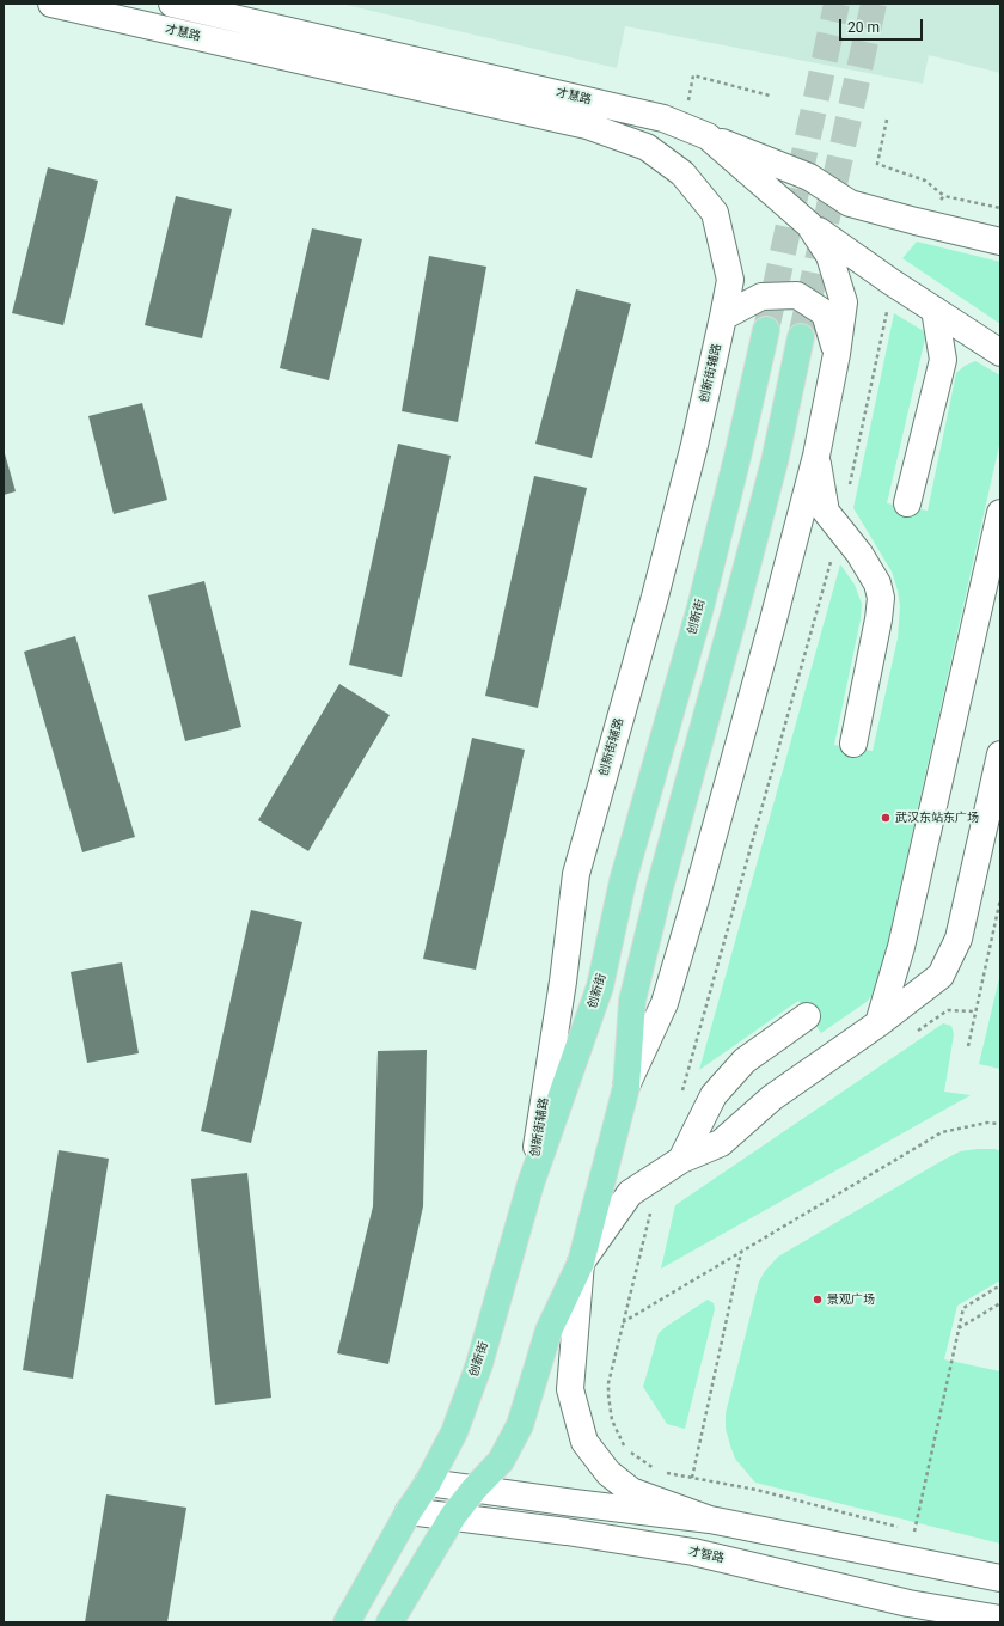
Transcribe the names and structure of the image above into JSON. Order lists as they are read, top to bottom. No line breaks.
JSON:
{"streets":{"main road":["创新街"],"street":["才慧路","创新街辅路","才智路"]},"crossings":[["才慧路","创新街辅路"],["创新街辅路","创新街"],["创新街","才智路"]],"places":["武汉东站东广场","景观广场"],"scale_bar":"20 m"}
